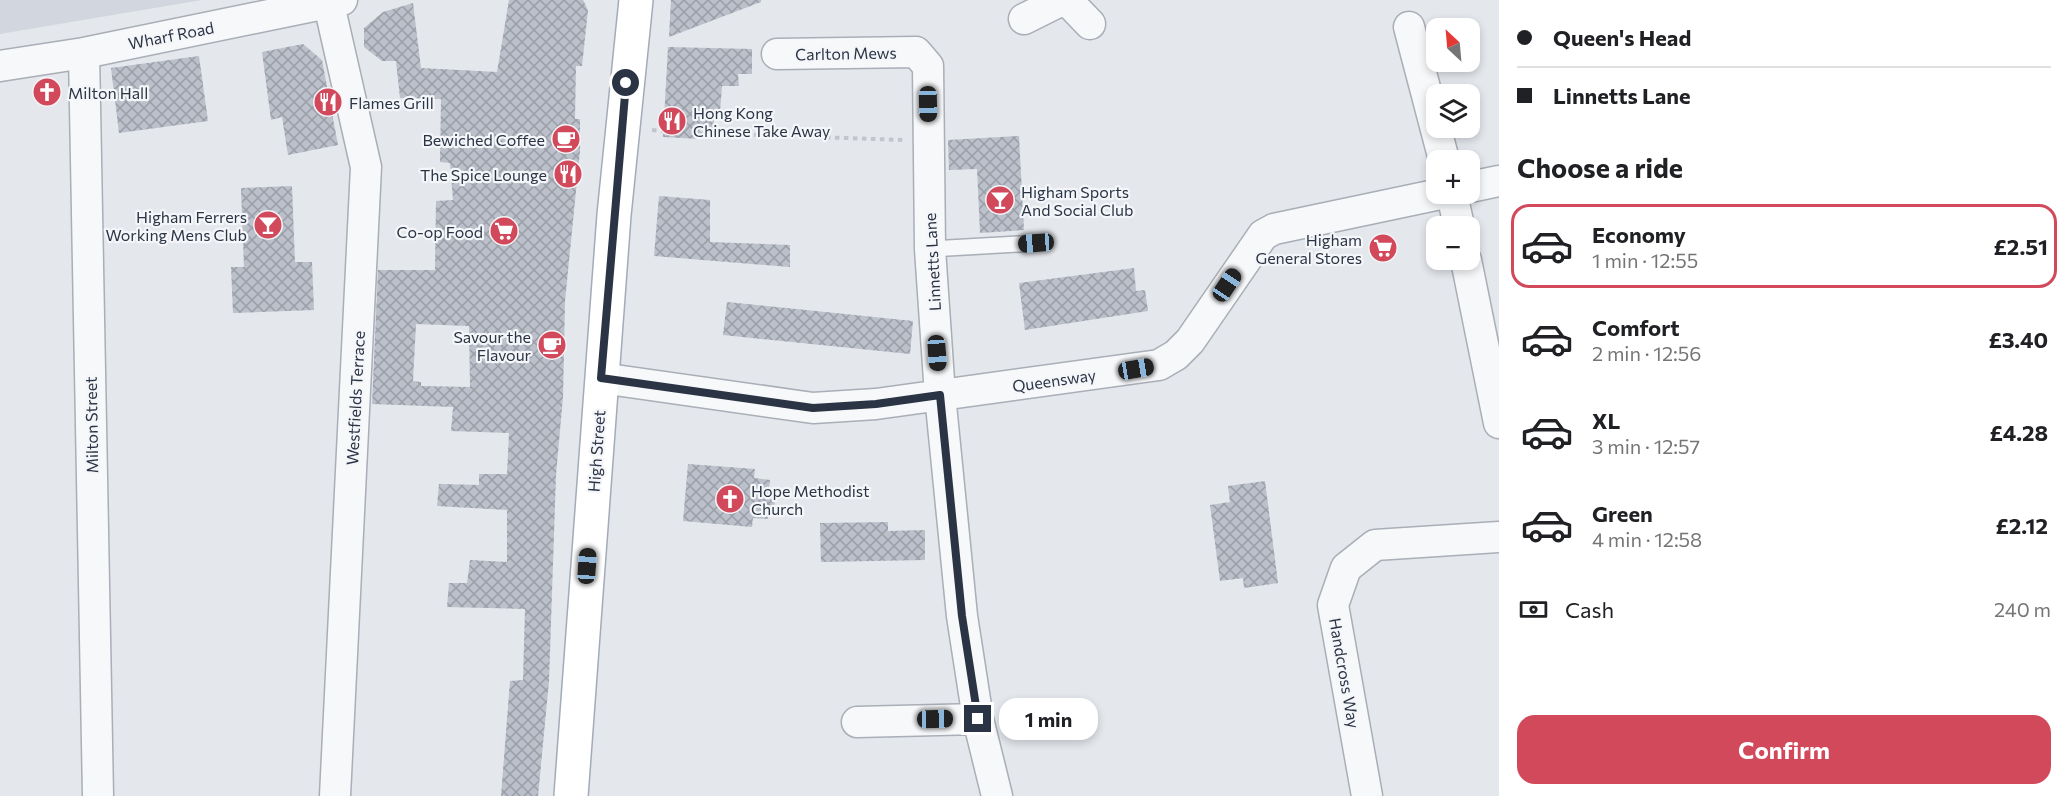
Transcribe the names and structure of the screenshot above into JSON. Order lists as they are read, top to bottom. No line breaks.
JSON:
{"streets":{"main road":["High Street"],"street":["Wharf Road","Carlton Mews","Linnetts Lane","Queensway","Westfields Terrace","Milton Street","Handcross Way"]},"crossings":[["Wharf Road","Westfields Terrace"],["Wharf Road","Milton Street"],["Carlton Mews","Linnetts Lane"],["Linnetts Lane","Queensway"],["Queensway","High Street"]],"places":{"church":["Milton Hall","Hope Methodist Church"],"restaurant":["Flames Grill","Hong Kong Chinese Take Away","The Spice Lounge"],"cafe":["Bewiched Coffee","Savour the Flavour"],"bar":["Higham Sports And Social Club","Higham Ferrers Working Mens Club"],"supermarket":["Co-op Food","Higham General Stores"]},"north":"top left","page":{"banner":["Queen's Head","Linnetts Lane"],"map_buttons":["+","−"],"heading":"Choose a ride","list":[{"name":"Economy","note":"1 min · 12:55","value":"£2.51"},{"name":"Comfort","note":"2 min · 12:56","value":"£3.40"},{"name":"XL","note":"3 min · 12:57","value":"£4.28"},{"name":"Green","note":"4 min · 12:58","value":"£2.12"}],"pay":["Cash","240 m"],"bubble":"1 min","buttons":"Confirm"}}
